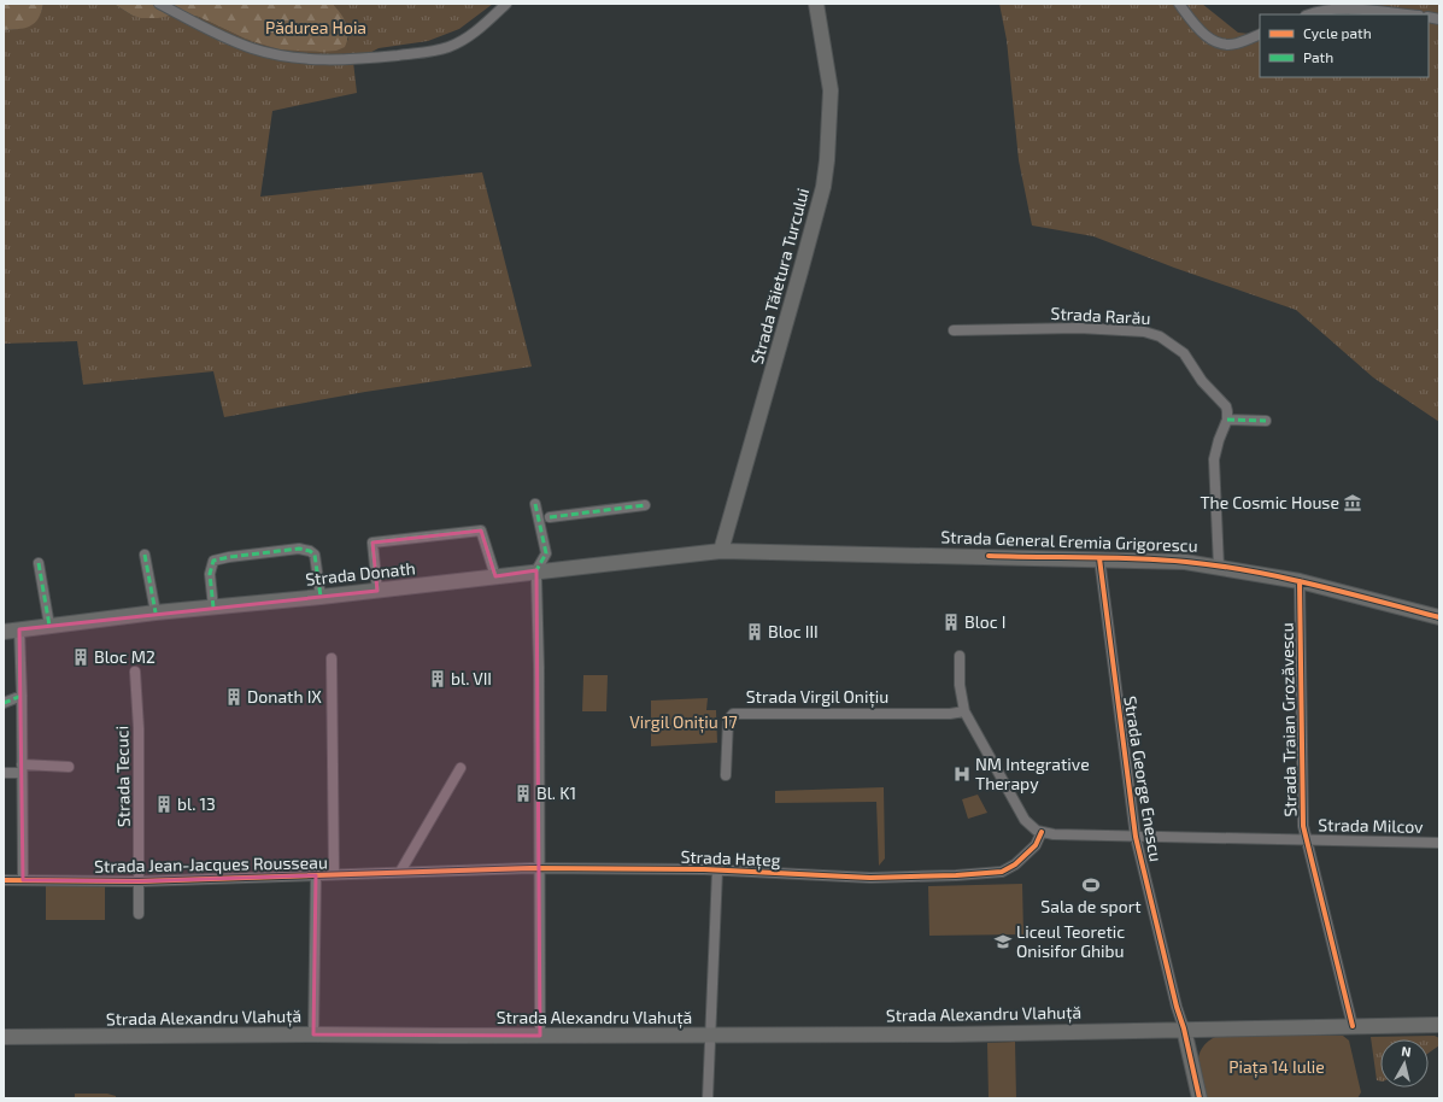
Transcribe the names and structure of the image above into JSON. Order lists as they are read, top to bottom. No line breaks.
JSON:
{"streets":{"main road":["Strada Tăietura Turcului","Strada General Eremia Grigorescu","Strada Donath","Strada Alexandru Vlahuță"],"street":["Strada Rarău","Strada Virgil Onițiu","Strada Traian Grozăvescu","Strada Tecuci","Strada George Enescu","Strada Milcov","Strada Hațeg","Strada Jean-Jacques Rousseau"]},"crossings":[["Strada Tăietura Turcului","Strada General Eremia Grigorescu"],["Strada Tăietura Turcului","Strada Donath"],["Strada General Eremia Grigorescu","Strada Donath"],["Strada General Eremia Grigorescu","Strada Traian Grozăvescu"],["Strada General Eremia Grigorescu","Strada George Enescu"],["Strada Traian Grozăvescu","Strada Milcov"],["Strada Tecuci","Strada Jean-Jacques Rousseau"],["Strada George Enescu","Strada Milcov"],["Strada George Enescu","Strada Alexandru Vlahuță"],["Strada Milcov","Strada Hațeg"],["Strada Hațeg","Strada Jean-Jacques Rousseau"]],"parks":["Pădurea Hoia","Virgil Onițiu 17","Piața 14 Iulie"],"places":{"museum":["The Cosmic House"],"building":["Bloc I","Bloc III","Bloc M2","bl. VII","Donath IX","Bl. K1","bl. 13"],"hospital":["NM Integrative Therapy"],"sports":["Sala de sport"],"school or university":["Liceul Teoretic Onisifor Ghibu"]},"legend":["Cycle path","Path"],"north":"top"}
